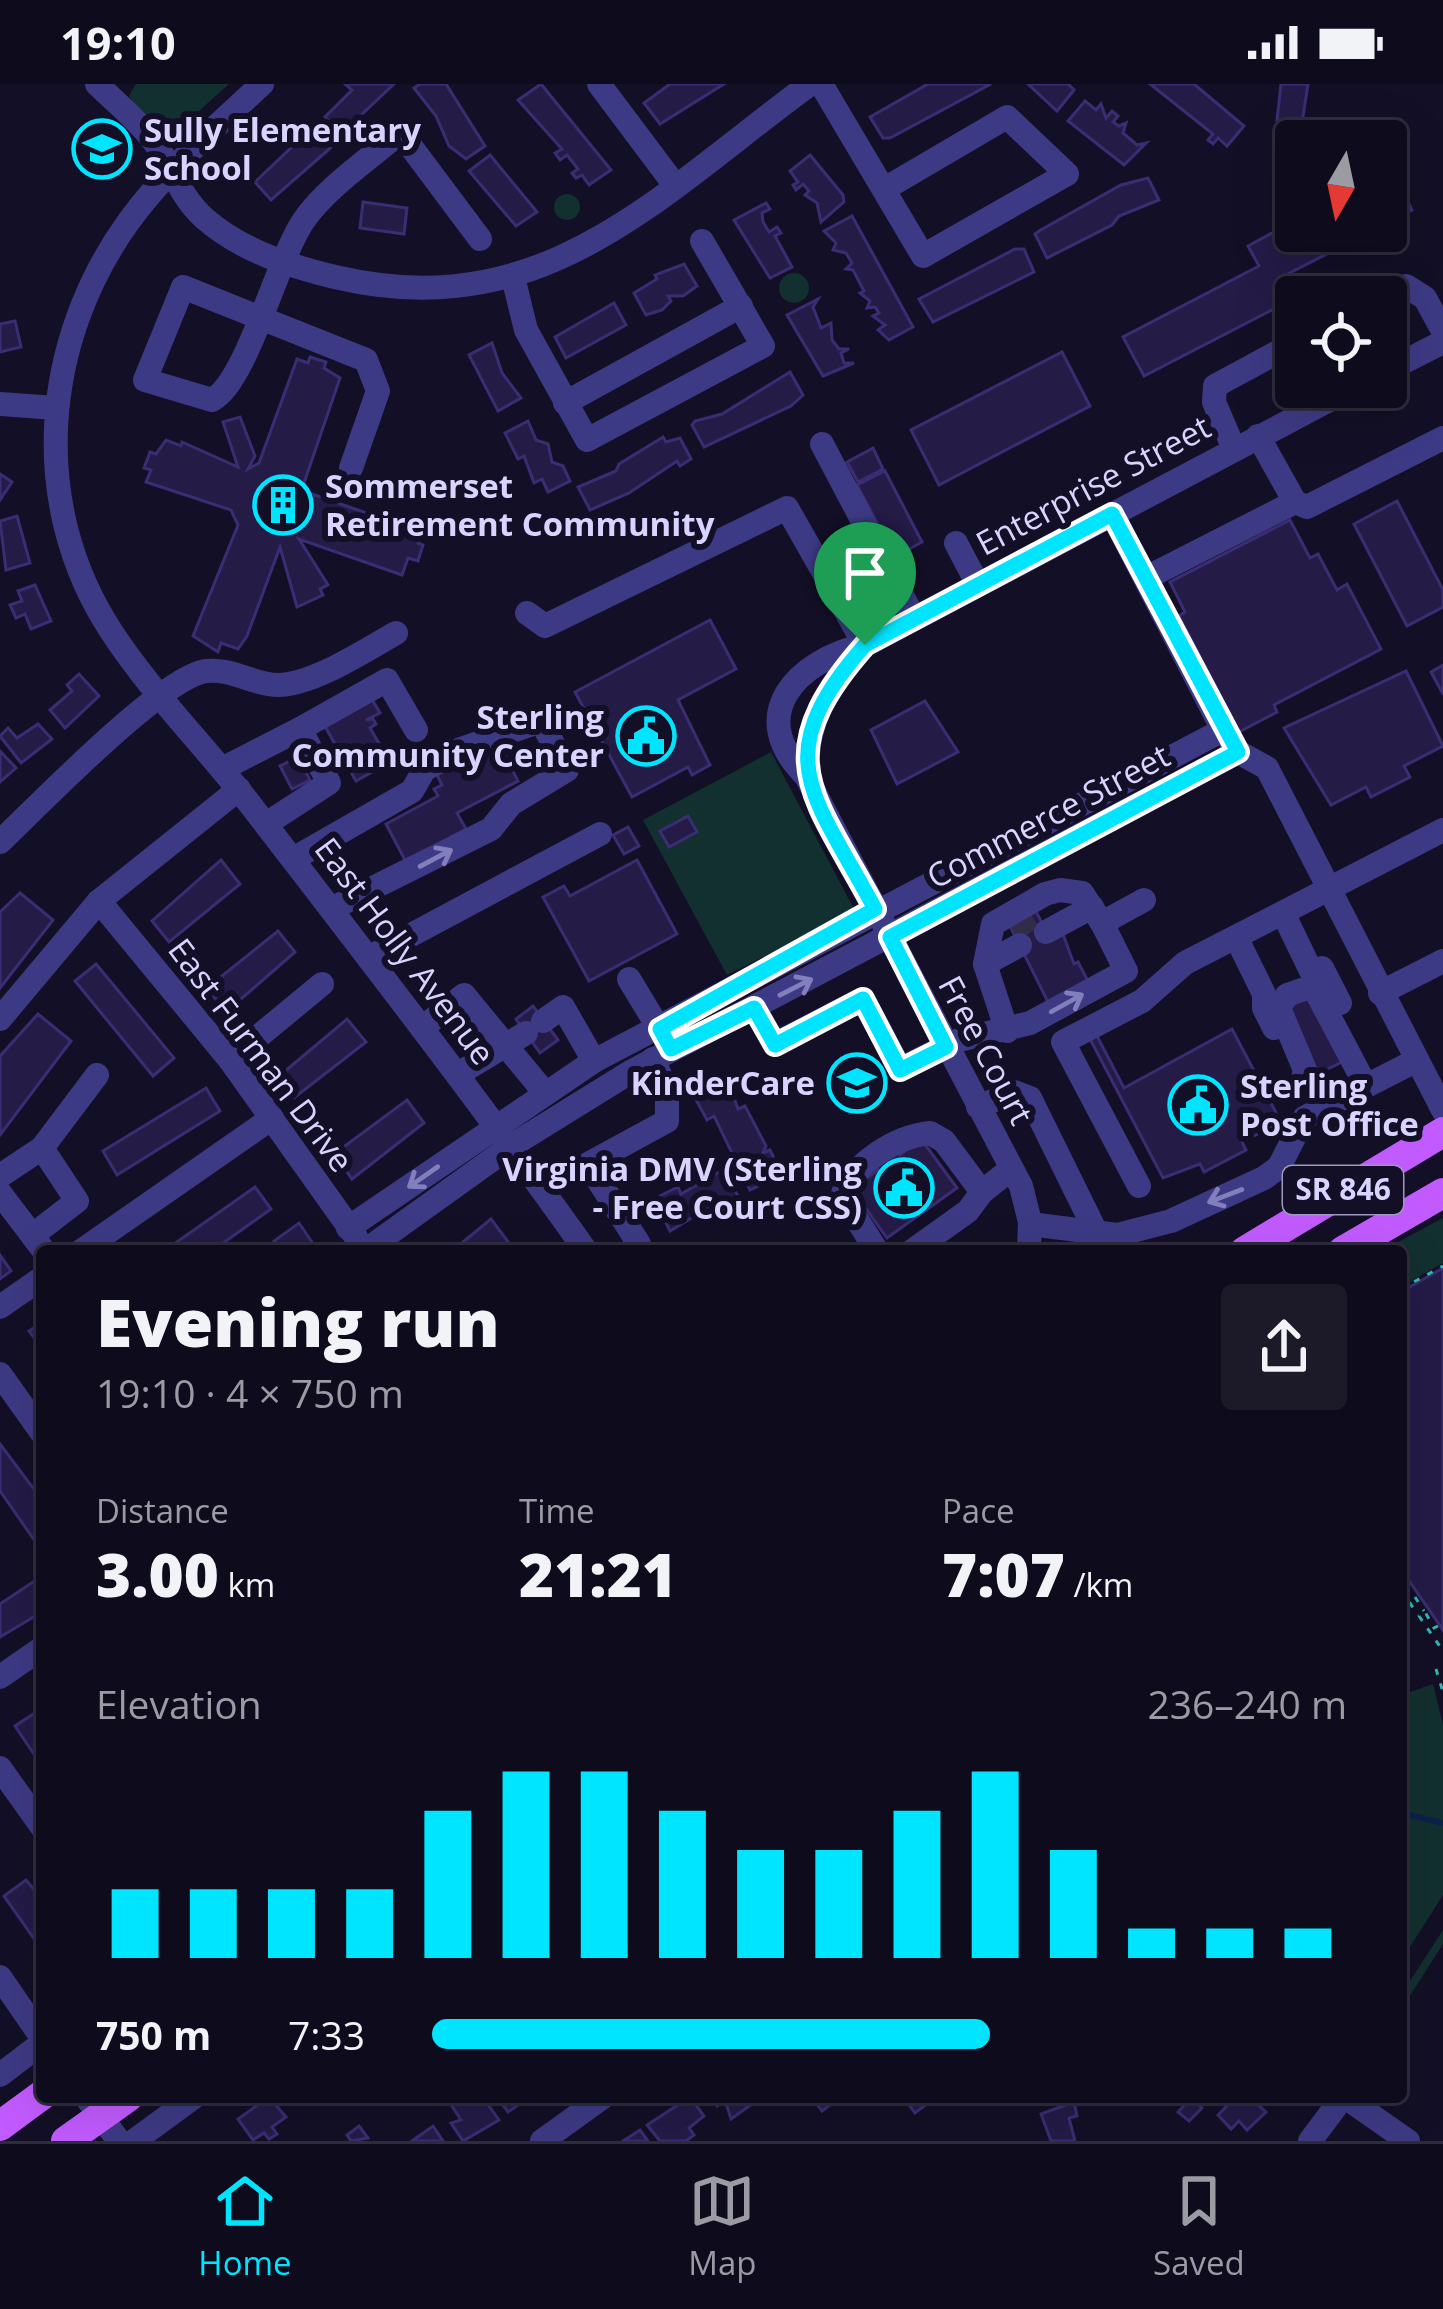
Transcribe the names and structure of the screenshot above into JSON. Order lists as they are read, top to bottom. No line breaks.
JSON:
{"streets":{"main road":["SR 846"],"street":["Enterprise Street","Commerce Street","East Holly Avenue","Free Court","East Furman Drive"]},"crossings":[["Enterprise Street","Commerce Street"],["Enterprise Street","Free Court"],["Commerce Street","East Holly Avenue"],["Commerce Street","Free Court"]],"one_way":["Free Court"],"places":{"school or university":["Sully Elementary School","KinderCare"],"building":["Sommerset Retirement Community"],"public building":["Sterling Community Center","Sterling Post Office","Virginia DMV (Sterling - Free Court CSS)"]},"north":"bottom","page":{"status":"19:10","heading":["Evening run","19:10 · 4 × 750 m"],"stats":[["Distance","3.00 km"],["Time","21:21"],["Pace","7:07 /km"]],"chart":["Elevation","236–240 m"],"list":[{"name":"750 m","note":"7:33"}],"tabs":["Home","Map","Saved"]}}
